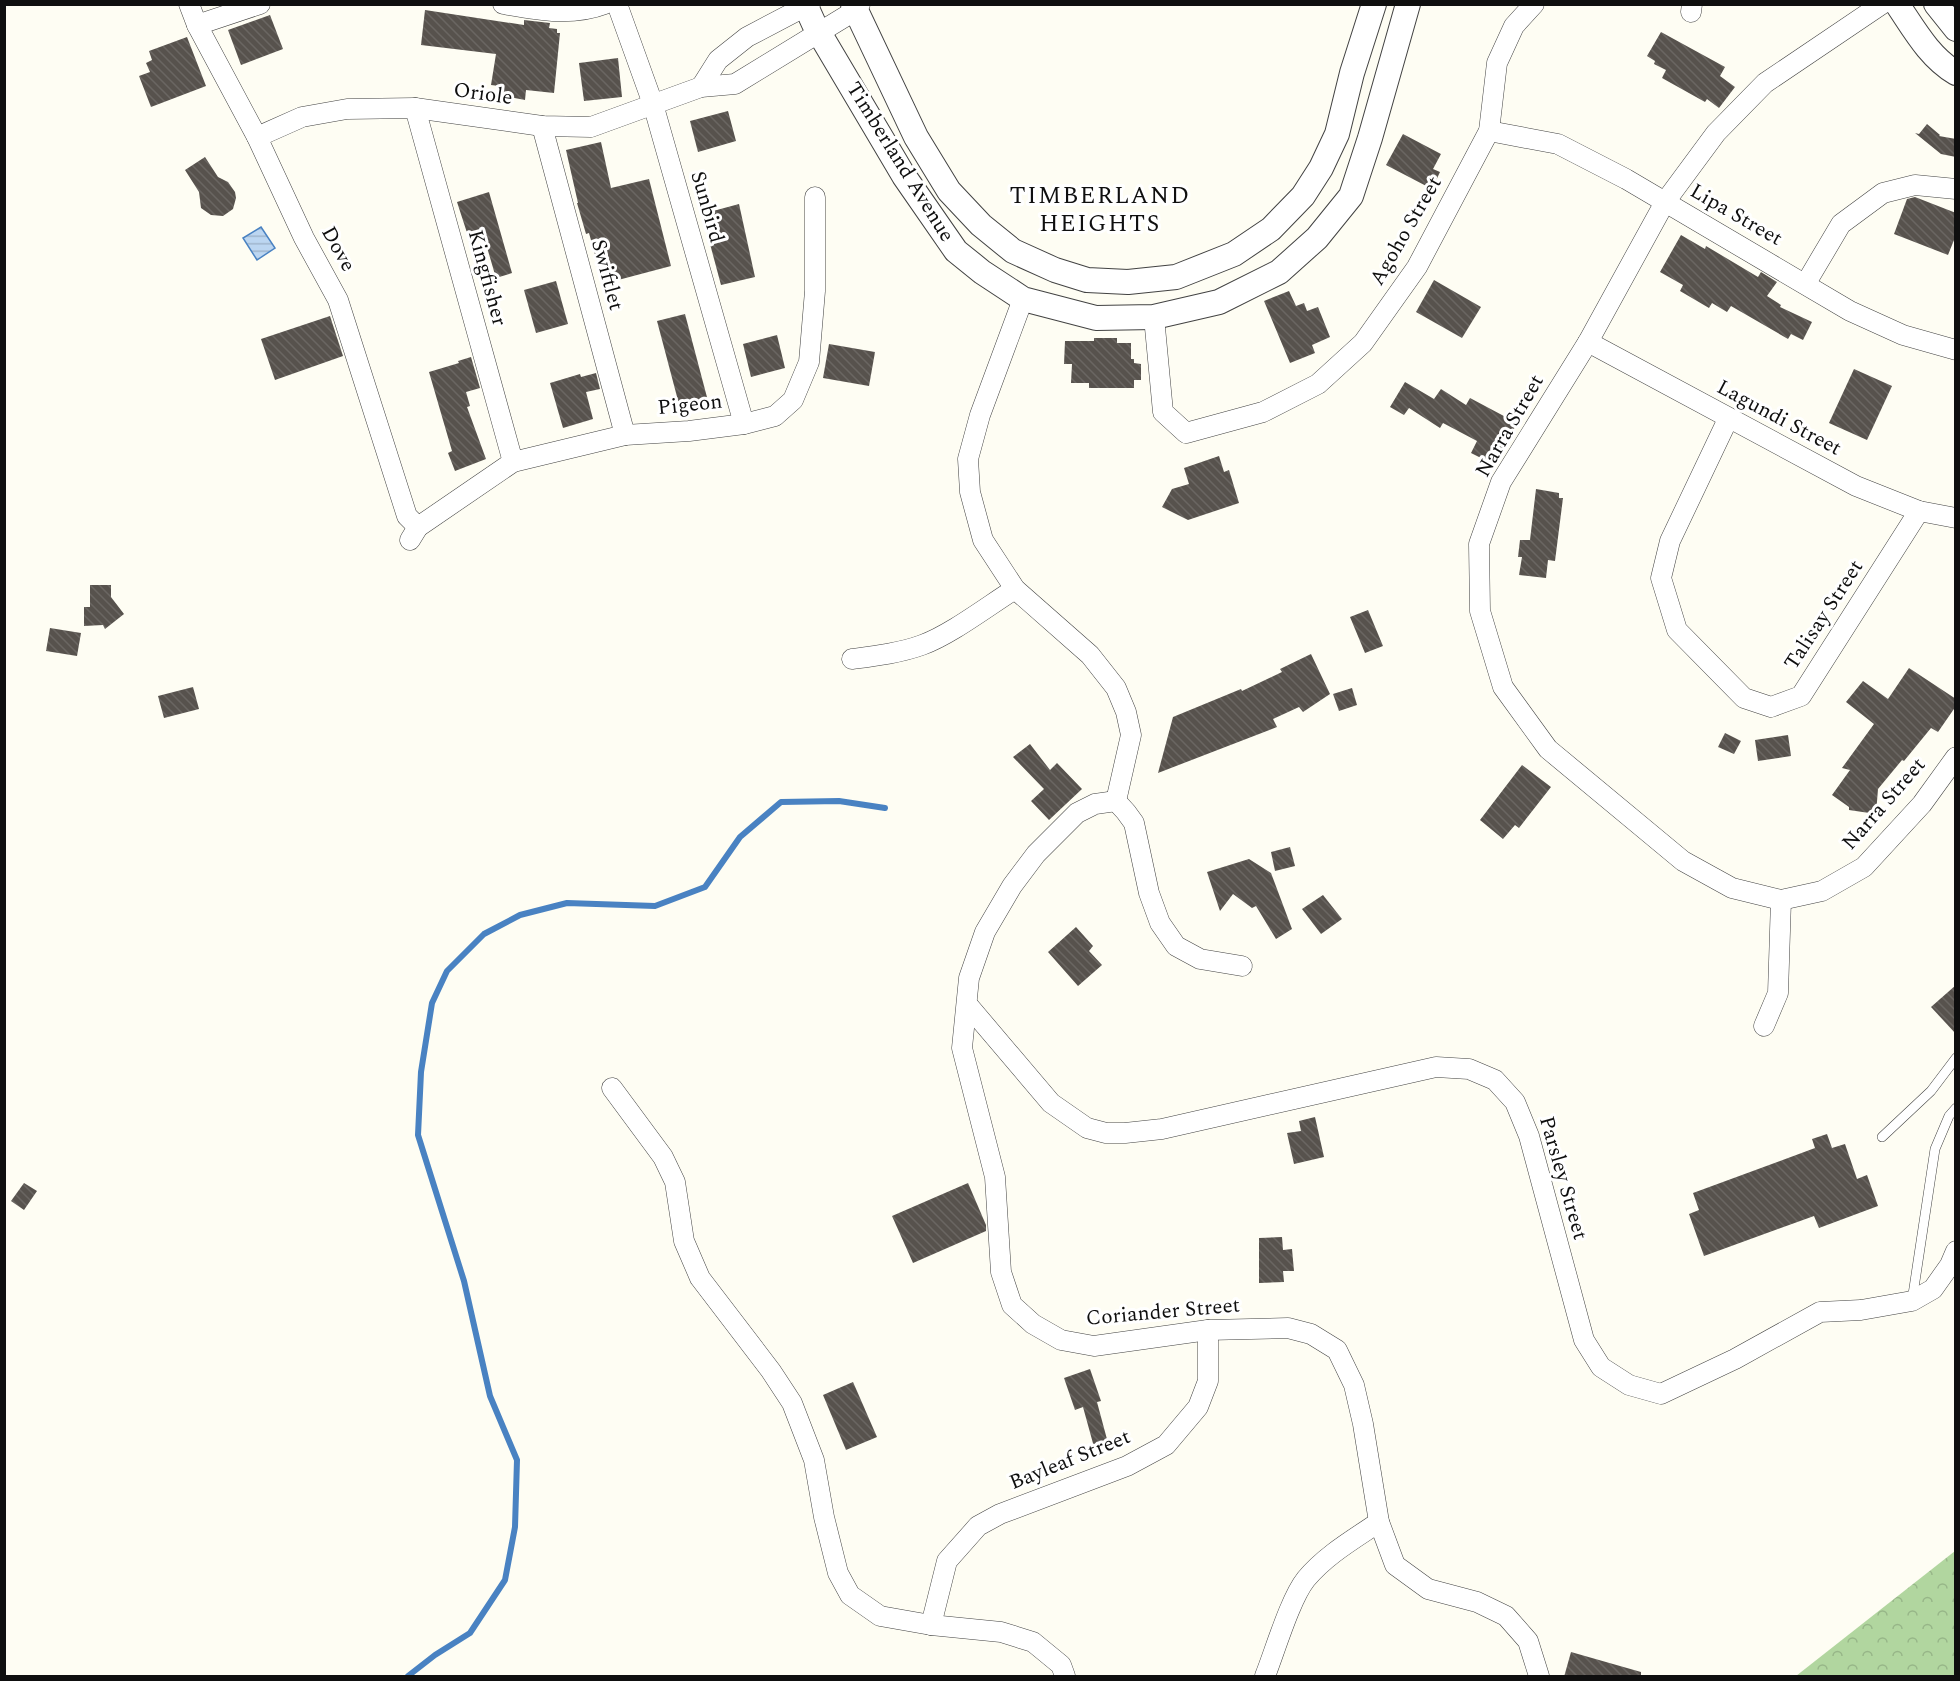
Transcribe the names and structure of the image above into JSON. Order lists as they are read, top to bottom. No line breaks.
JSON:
{"streets":{"street":["Oriole","Timberland Avenue","Sunbird","Lipa Street","Agoho Street","Dove","Swiftlet","Kingfisher","Pigeon","Lagundi Street","Narra Street","Talisay Street","Parsley Street","Coriander Street","Bayleaf Street"]},"crossings":[["Oriole","Timberland Avenue"],["Oriole","Sunbird"],["Oriole","Dove"],["Oriole","Swiftlet"],["Oriole","Kingfisher"],["Timberland Avenue","Agoho Street"],["Sunbird","Pigeon"],["Lipa Street","Agoho Street"],["Lipa Street","Narra Street"],["Dove","Pigeon"],["Swiftlet","Pigeon"],["Kingfisher","Pigeon"],["Lagundi Street","Narra Street"],["Lagundi Street","Talisay Street"],["Parsley Street","Coriander Street"],["Coriander Street","Bayleaf Street"]],"districts":["TIMBERLAND HEIGHTS"]}
